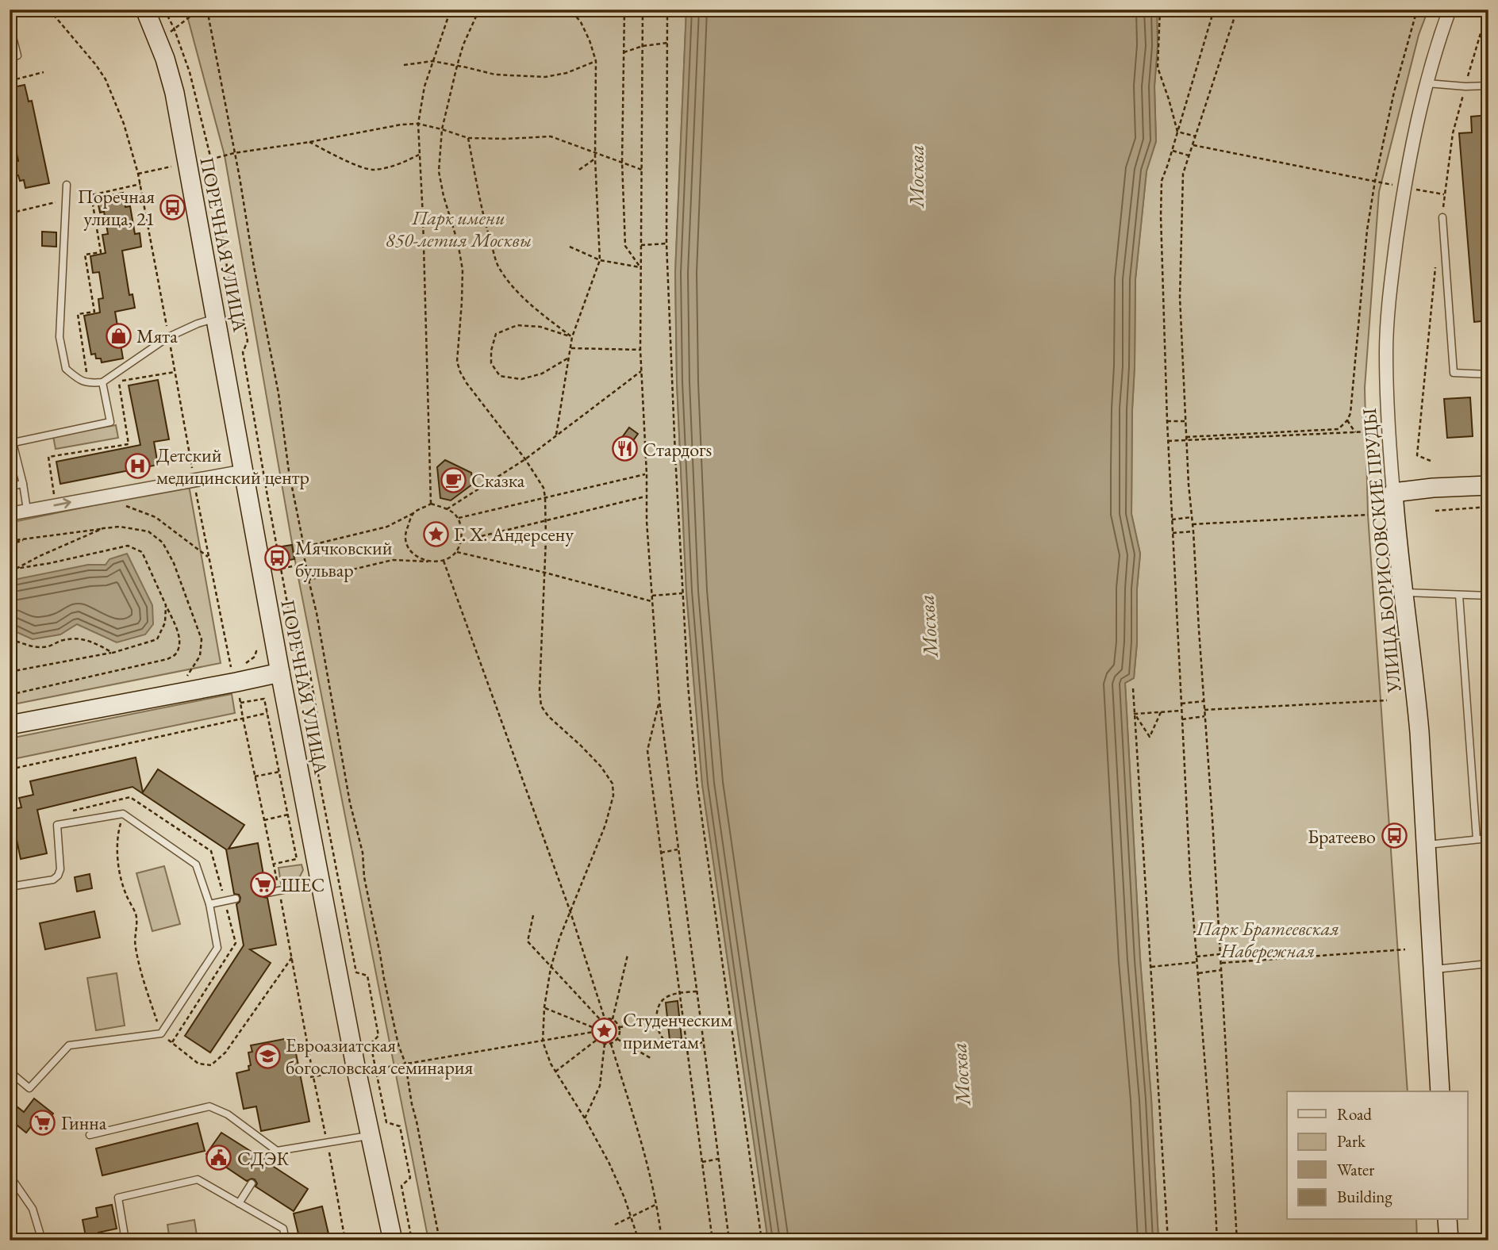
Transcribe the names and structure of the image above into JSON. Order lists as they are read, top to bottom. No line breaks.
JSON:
{"streets":{"main road":["ПОРЕЧНАЯ УЛИЦА","УЛИЦА БОРИСОВСКИЕ ПРУДЫ"]},"water":["Москва"],"parks":["Парк имени 850-летия Москвы","Парк Братеевская Набережная"],"places":{"bus stop":["Поречная улица, 21","Мячковский бульвар","Братеево"],"shop":["Мята"],"restaurant":["Стардогs"],"hospital":["Детский медицинский центр"],"cafe":["Сказка"],"place":["Г. Х. Андерсену","Студенческим приметам"],"supermarket":["ШЕС","Гинна"],"school or university":["Евроазиатская богословская семинария"],"public building":["СДЭК"]},"legend":["Road","Park","Water","Building"]}
